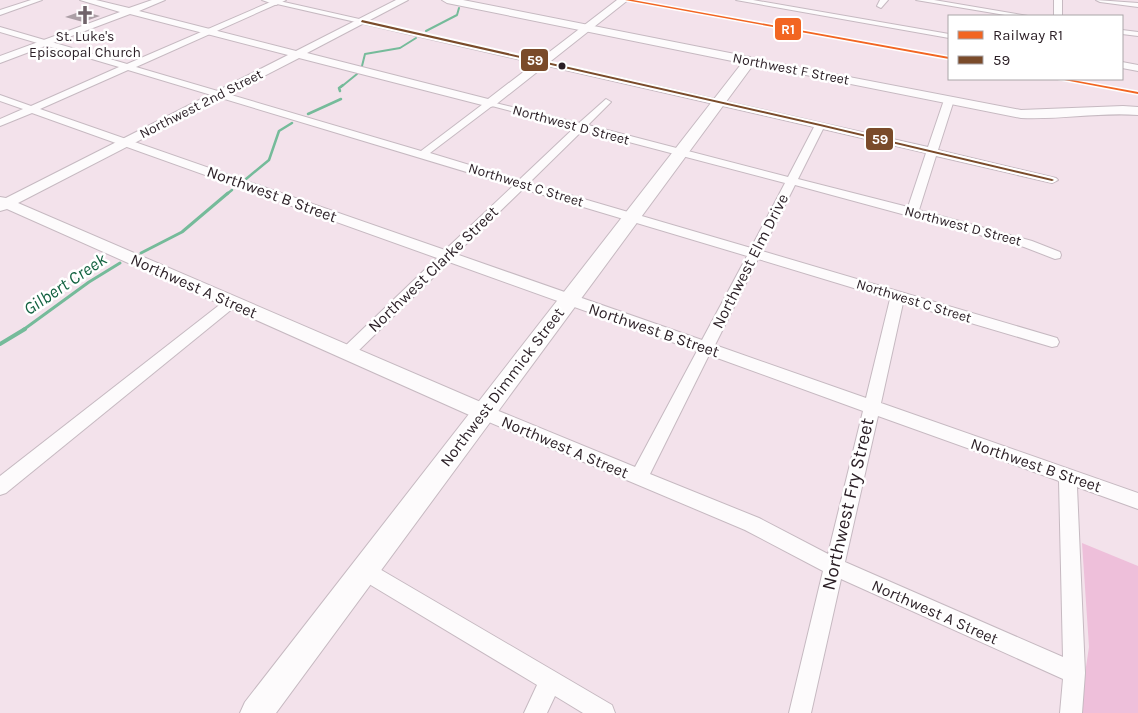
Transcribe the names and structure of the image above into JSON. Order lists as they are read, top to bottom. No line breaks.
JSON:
{"streets":{"main road":["Northwest F Street","Northwest Dimmick Street"],"street":["Northwest 2nd Street","Northwest D Street","Northwest C Street","Northwest B Street","Northwest Elm Drive","Northwest Clarke Street","Northwest A Street","Northwest Fry Street"]},"crossings":[["Northwest F Street","Northwest Dimmick Street"],["Northwest 2nd Street","Northwest D Street"],["Northwest 2nd Street","Northwest C Street"],["Northwest 2nd Street","Northwest B Street"],["Northwest 2nd Street","Northwest A Street"],["Northwest D Street","Northwest Elm Drive"],["Northwest D Street","Northwest Clarke Street"],["Northwest D Street","Northwest Dimmick Street"],["Northwest C Street","Northwest Elm Drive"],["Northwest C Street","Northwest Clarke Street"],["Northwest C Street","Northwest Dimmick Street"],["Northwest C Street","Northwest Fry Street"],["Northwest B Street","Northwest Elm Drive"],["Northwest B Street","Northwest Clarke Street"],["Northwest B Street","Northwest Dimmick Street"],["Northwest B Street","Northwest Fry Street"],["Northwest Elm Drive","Northwest A Street"],["Northwest Clarke Street","Northwest A Street"],["Northwest A Street","Northwest Dimmick Street"],["Northwest A Street","Northwest Fry Street"]],"water":["Gilbert Creek"],"places":{"church":["St. Luke's Episcopal Church"]},"lines":["rail line R1","transit line 59"],"legend":["Railway R1","59"]}
